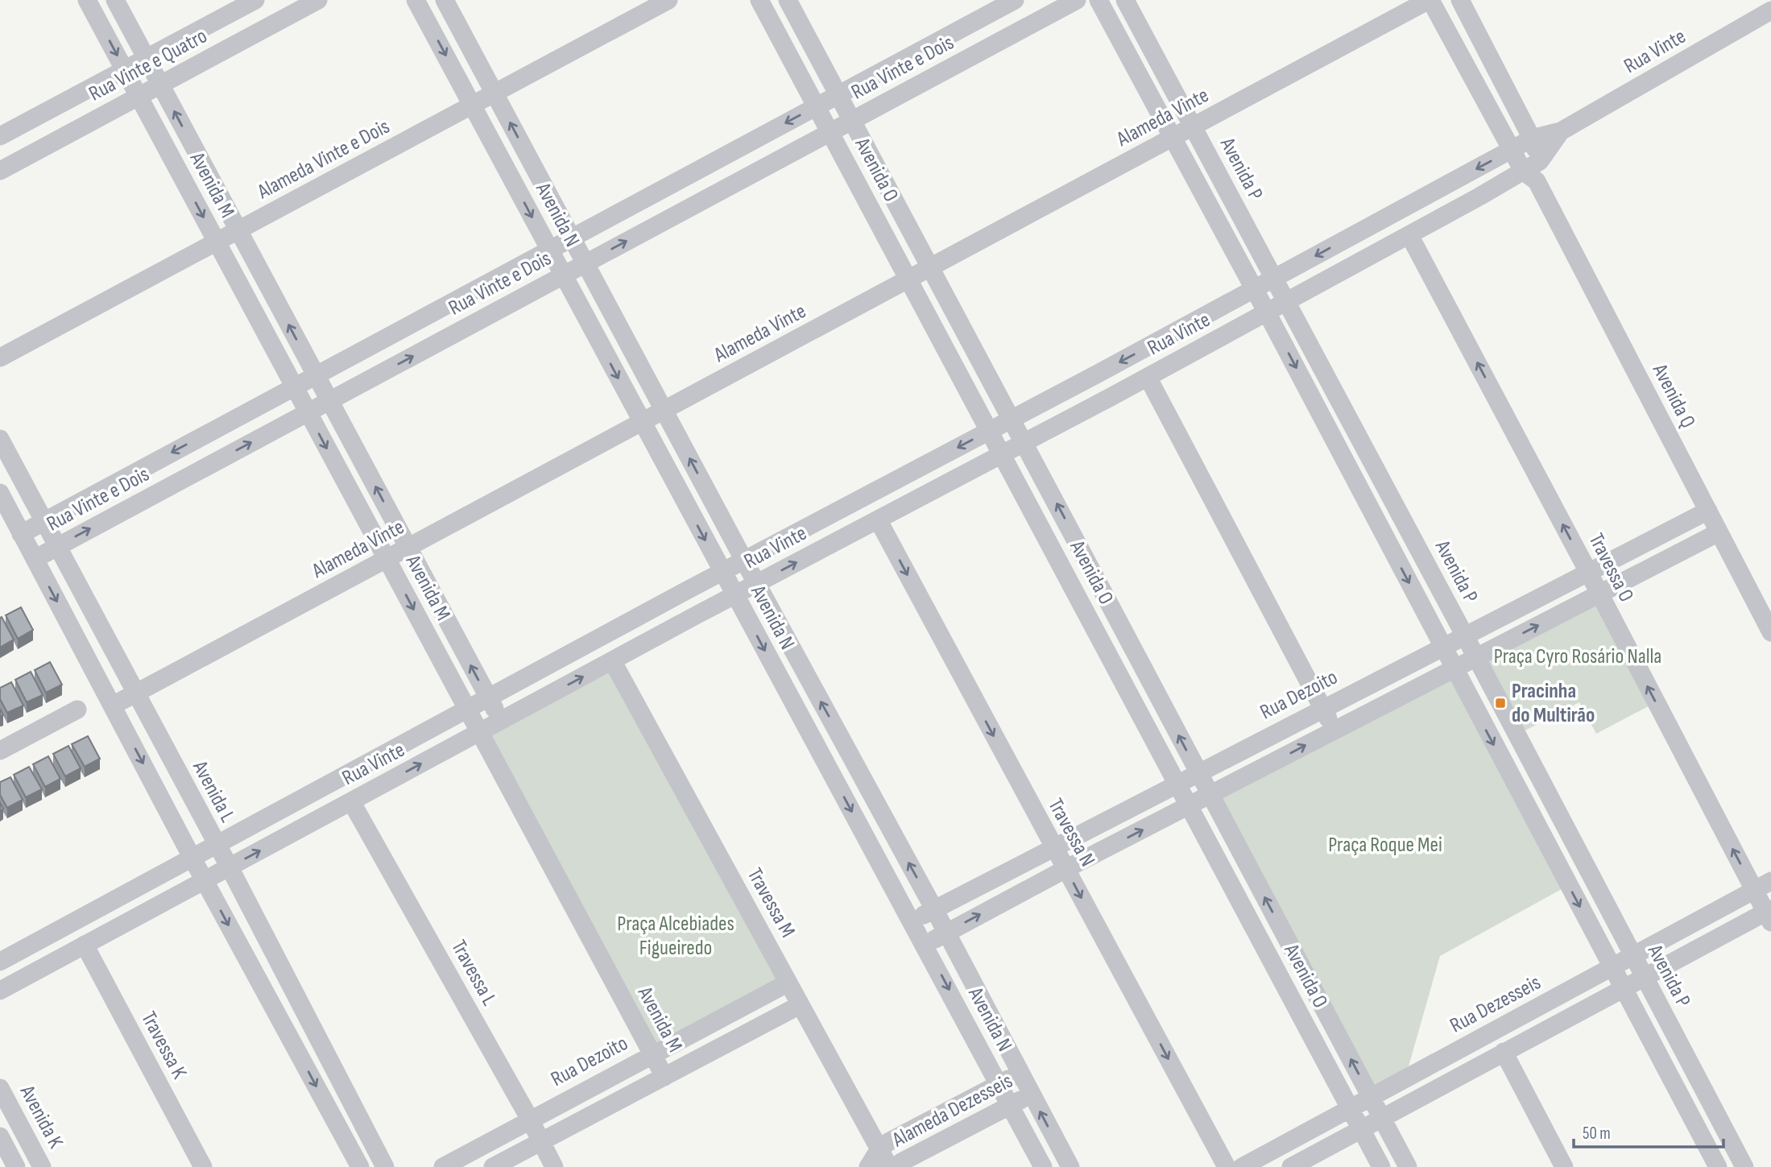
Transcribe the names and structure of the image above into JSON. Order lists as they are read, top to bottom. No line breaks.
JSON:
{"streets":{"street":["Rua Vinte","Rua Vinte e Quatro","Rua Vinte e Dois","Alameda Vinte","Alameda Vinte e Dois","Avenida P","Avenida O","Avenida M","Avenida N","Avenida Q","Travessa O","Rua Dezoito","Avenida L","Travessa N","Travessa M","Travessa L","Rua Dezesseis","Travessa K","Alameda Dezesseis","Avenida K"]},"crossings":[["Rua Vinte","Avenida P"],["Rua Vinte","Avenida O"],["Rua Vinte","Avenida M"],["Rua Vinte","Avenida N"],["Rua Vinte","Avenida Q"],["Rua Vinte","Travessa O"],["Rua Vinte","Avenida L"],["Rua Vinte","Travessa N"],["Rua Vinte","Travessa M"],["Rua Vinte","Travessa L"],["Rua Vinte","Travessa K"],["Rua Vinte e Quatro","Avenida M"],["Rua Vinte e Dois","Avenida O"],["Rua Vinte e Dois","Avenida M"],["Rua Vinte e Dois","Avenida N"],["Rua Vinte e Dois","Avenida L"],["Alameda Vinte","Avenida P"],["Alameda Vinte","Avenida O"],["Alameda Vinte","Avenida M"],["Alameda Vinte","Avenida N"],["Alameda Vinte","Avenida Q"],["Alameda Vinte","Avenida L"],["Alameda Vinte e Dois","Avenida M"],["Alameda Vinte e Dois","Avenida N"],["Avenida P","Rua Dezoito"],["Avenida P","Rua Dezesseis"],["Avenida O","Rua Dezoito"],["Avenida O","Rua Dezesseis"],["Avenida M","Rua Dezoito"],["Avenida N","Rua Dezoito"],["Avenida N","Alameda Dezesseis"],["Avenida Q","Rua Dezoito"],["Travessa O","Rua Dezoito"],["Travessa O","Rua Dezesseis"],["Rua Dezoito","Travessa N"],["Rua Dezoito","Travessa M"],["Rua Dezoito","Travessa L"],["Travessa M","Alameda Dezesseis"]],"one_way":["Travessa N"],"parks":["Praça Cyro Rosário Nalla","Praça Roque Mei","Praça Alcebiades Figueiredo"],"places":{"transit":["Pracinha do Multirão"]},"scale_bar":"50 m"}
